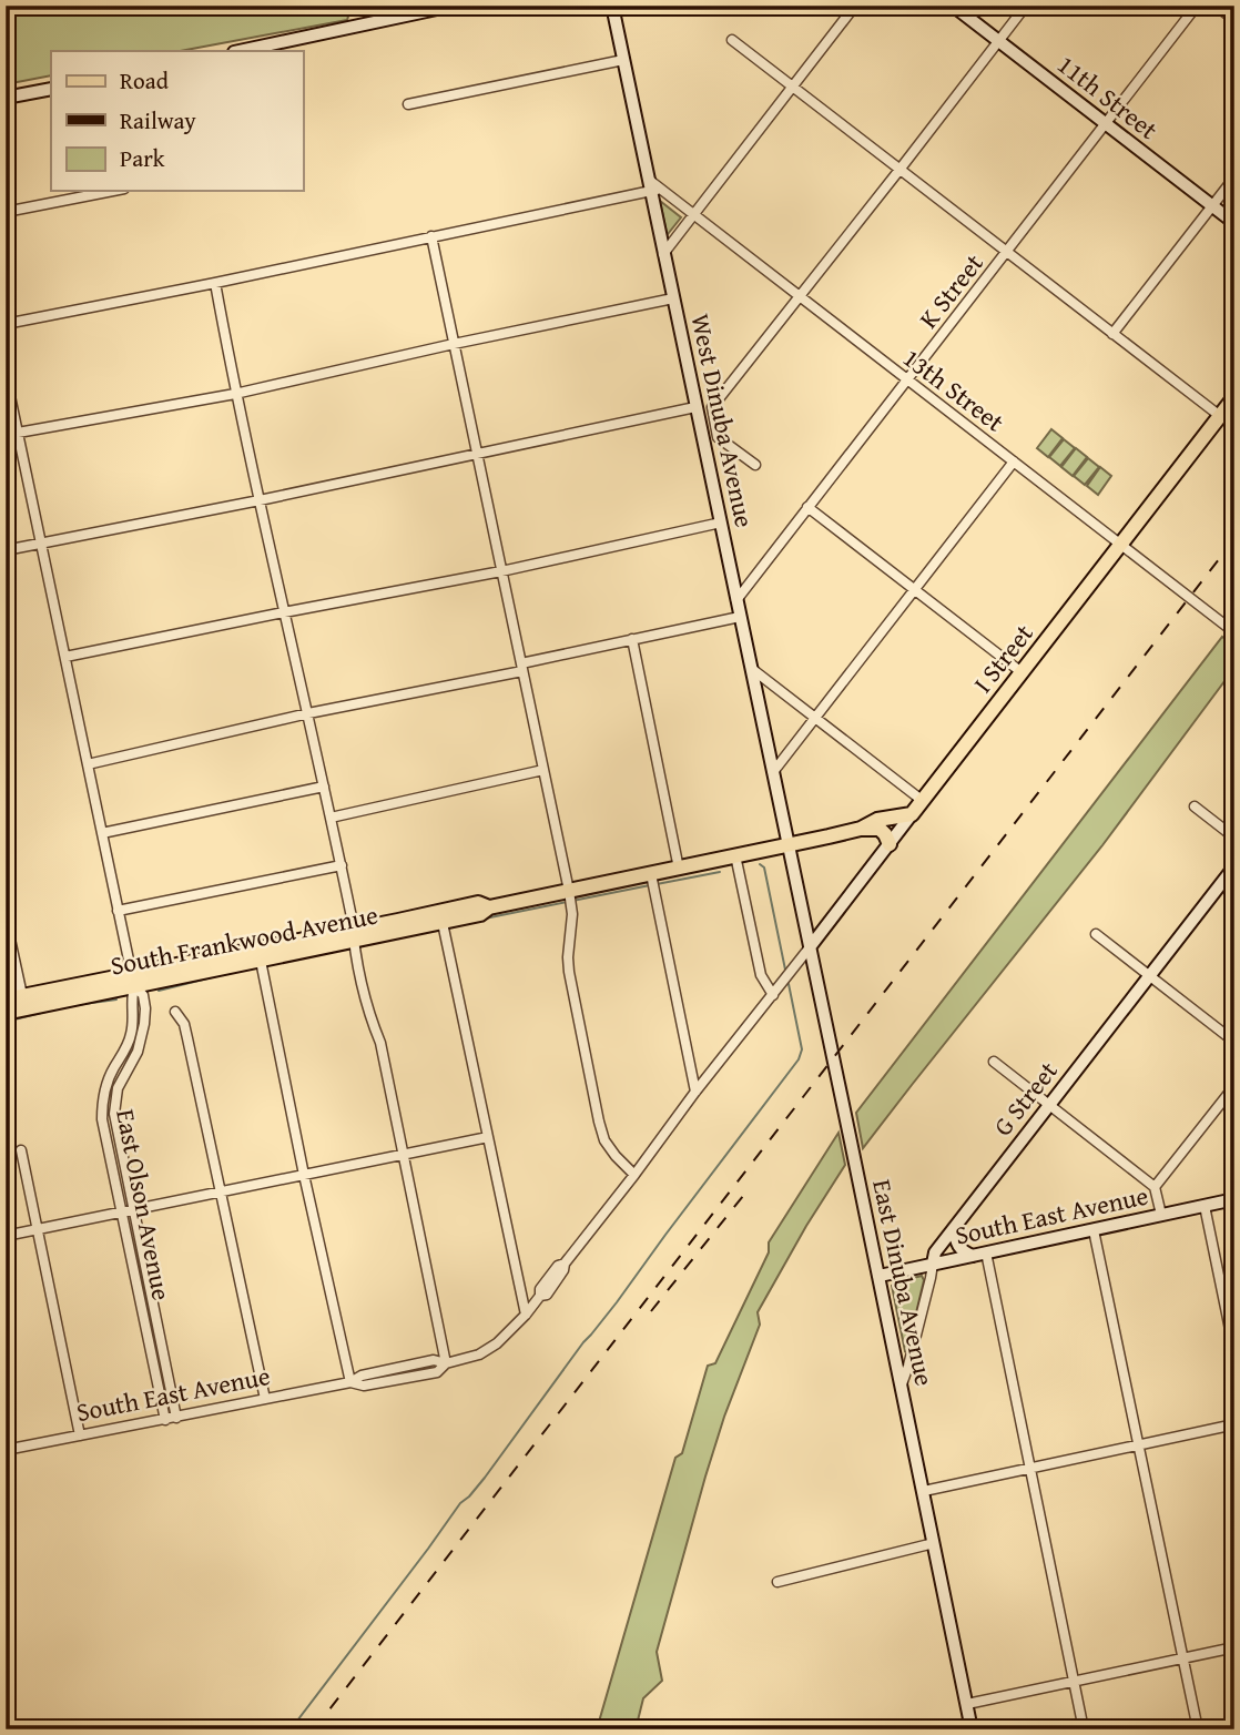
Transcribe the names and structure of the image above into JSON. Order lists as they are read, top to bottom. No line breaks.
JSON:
{"streets":{"main road":["I Street","South Frankwood Avenue"],"street":["11th Street","K Street","13th Street","West Dinuba Avenue","G Street","East Olson Avenue","South East Avenue","East Dinuba Avenue"]},"crossings":[["11th Street","K Street"],["K Street","13th Street"],["K Street","West Dinuba Avenue"],["13th Street","West Dinuba Avenue"],["13th Street","I Street"],["West Dinuba Avenue","South Frankwood Avenue"],["West Dinuba Avenue","East Dinuba Avenue"],["I Street","South Frankwood Avenue"],["I Street","South East Avenue"],["I Street","East Dinuba Avenue"],["South Frankwood Avenue","East Olson Avenue"],["South Frankwood Avenue","East Dinuba Avenue"],["G Street","South East Avenue"],["G Street","East Dinuba Avenue"],["East Olson Avenue","South East Avenue"],["South East Avenue","East Dinuba Avenue"]],"legend":["Road","Railway","Park"]}
